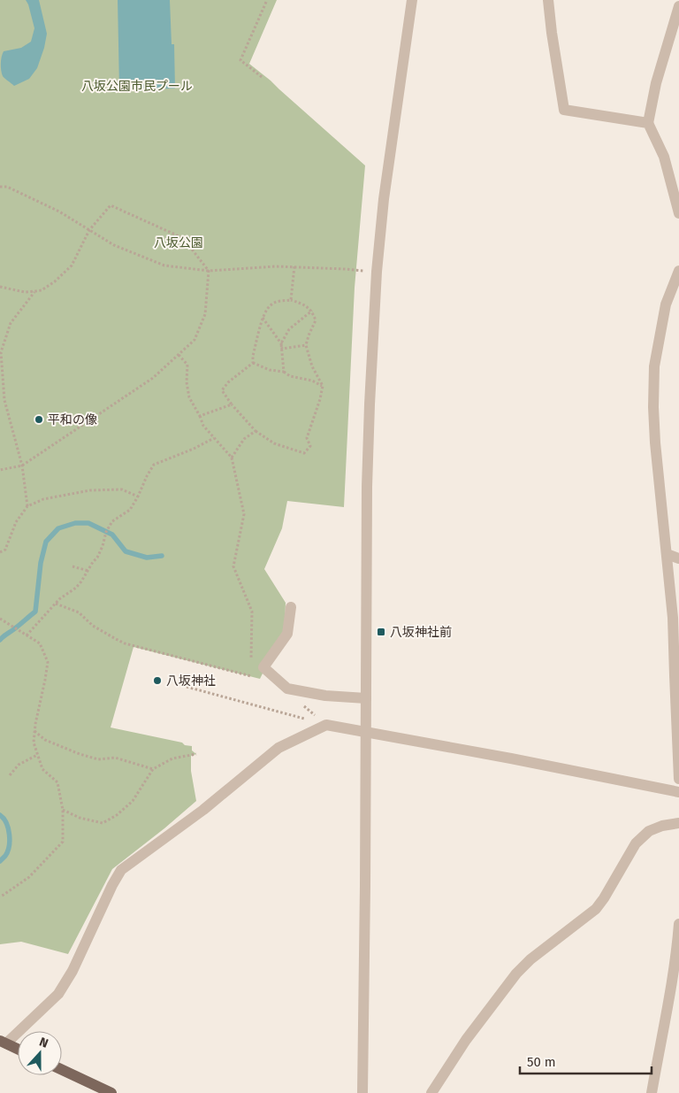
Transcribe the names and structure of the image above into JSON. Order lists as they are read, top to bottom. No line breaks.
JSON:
{"parks":["八坂公園市民プール","八坂公園"],"places":{"other":["平和の像","八坂神社"],"transit":["八坂神社前"]},"scale_bar":"50 m","north":"top"}
